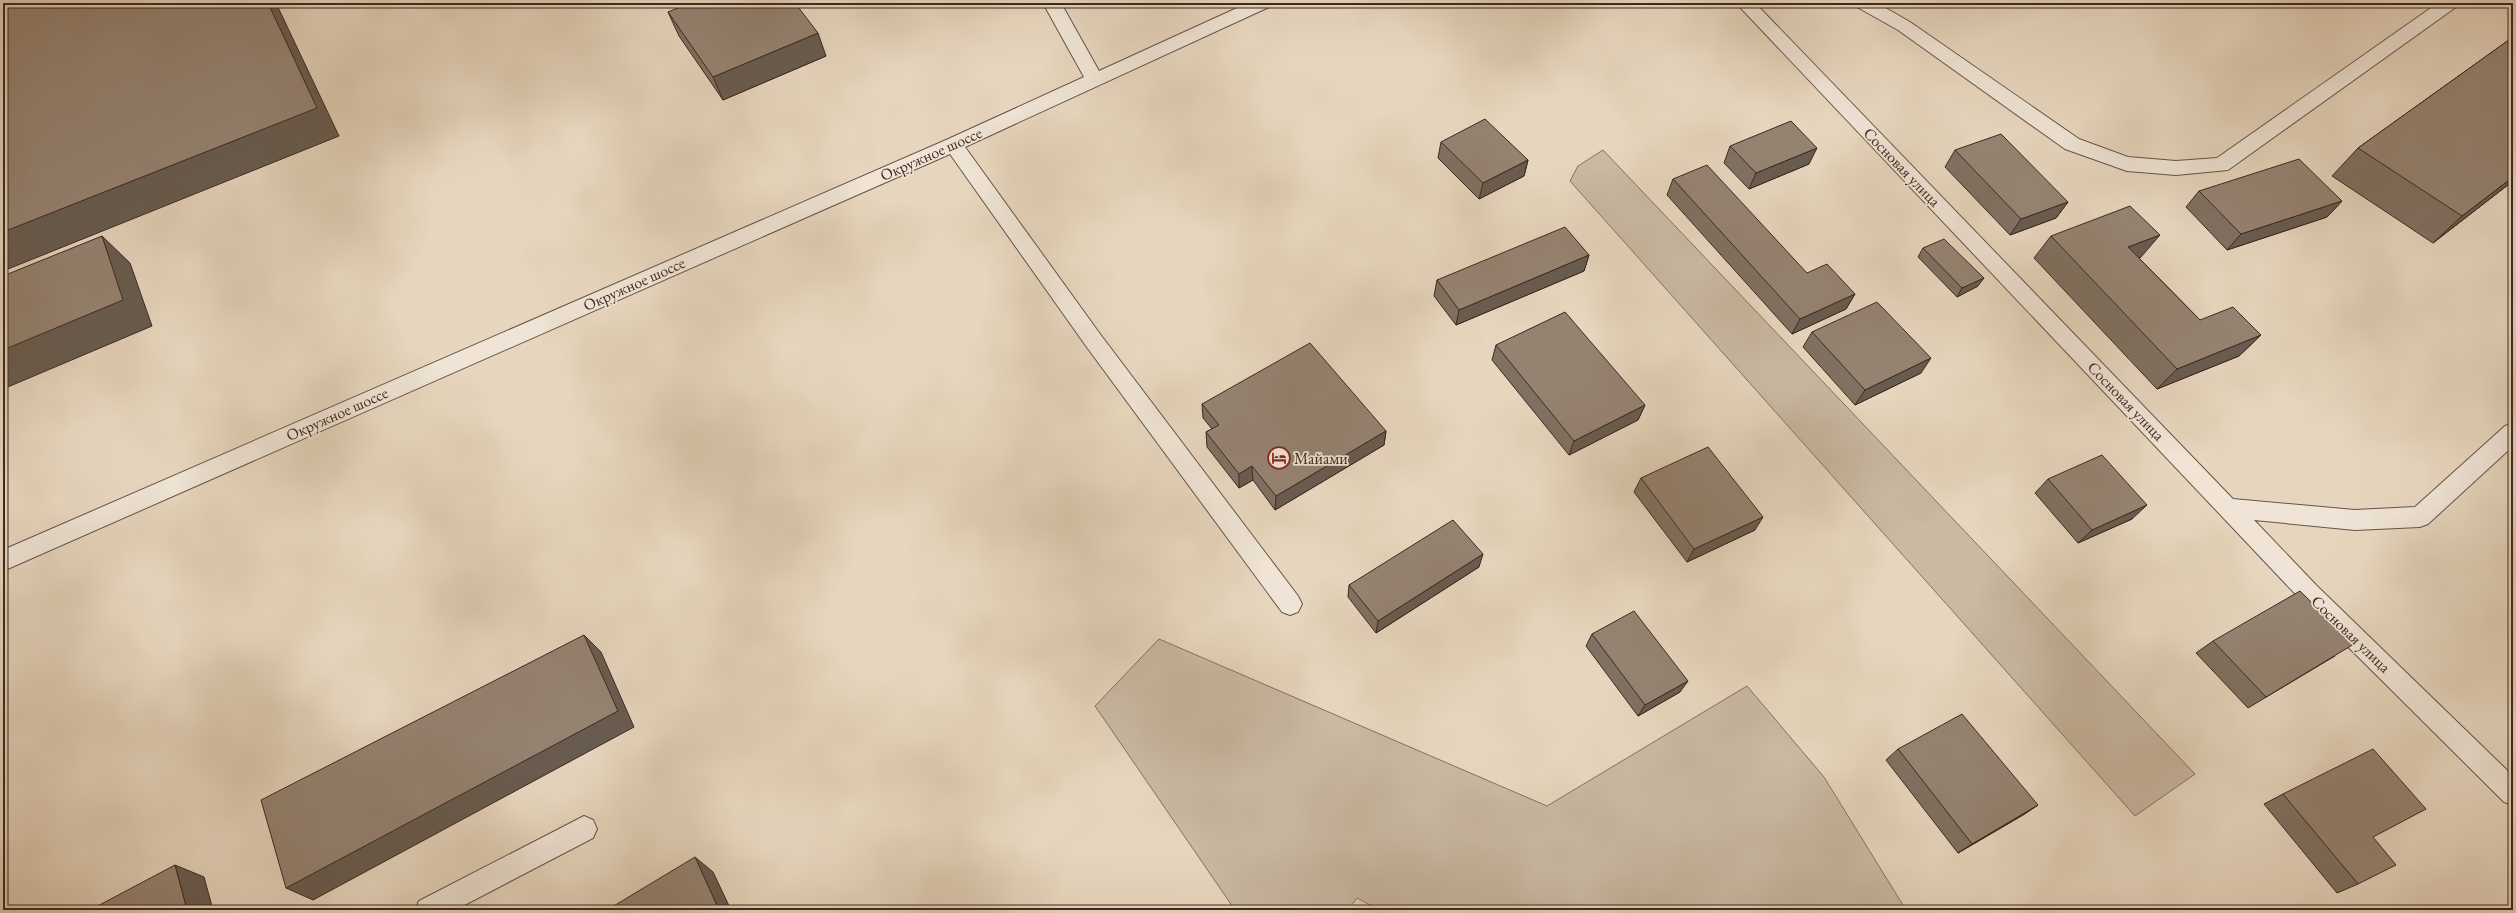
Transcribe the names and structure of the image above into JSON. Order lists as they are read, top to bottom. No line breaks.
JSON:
{"streets":{"street":["Окружное шоссе","Сосновая улица"]},"places":{"hotel":["Майами"]}}
